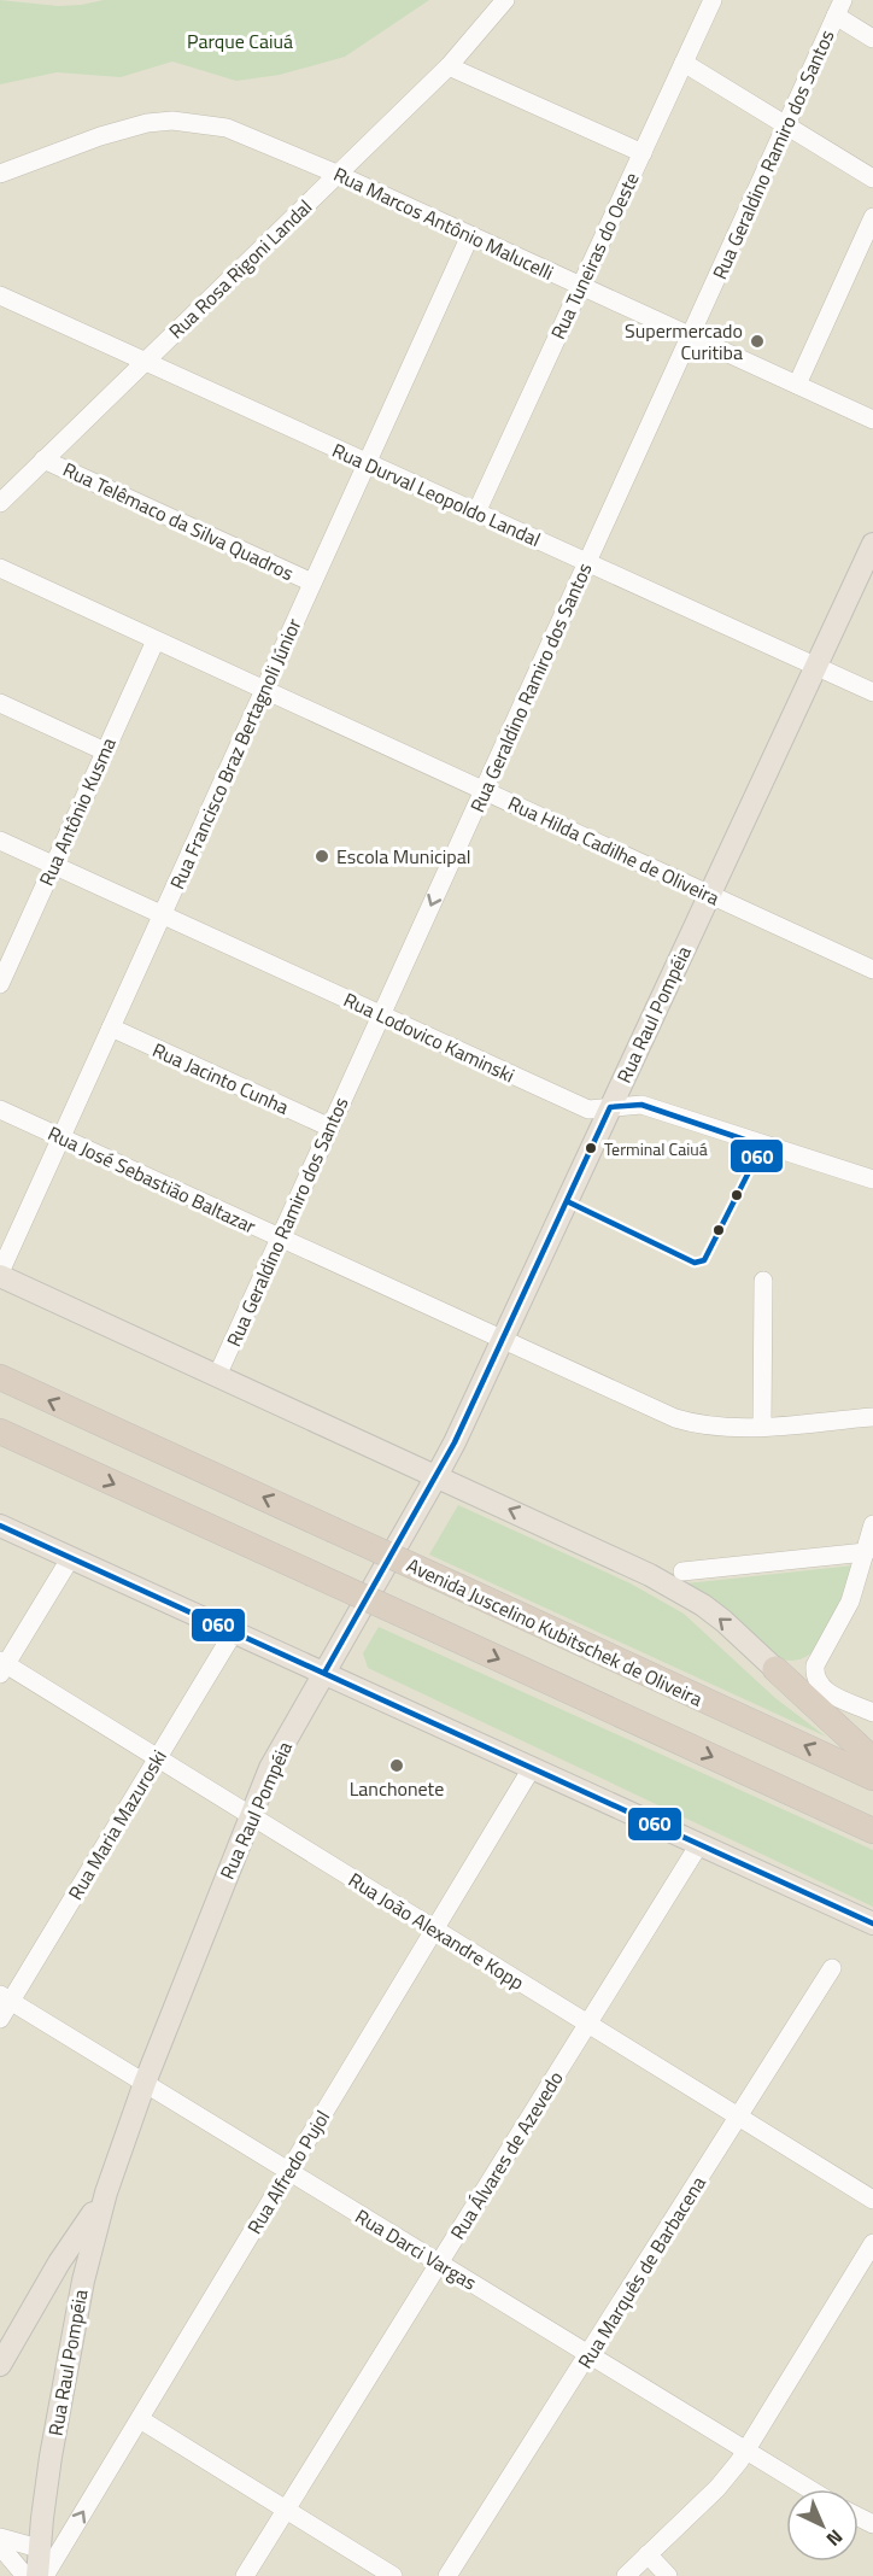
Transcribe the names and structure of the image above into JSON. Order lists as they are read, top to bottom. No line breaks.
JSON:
{"streets":{"highway":["Avenida Juscelino Kubitschek de Oliveira"],"main road":["Rua Raul Pompéia"],"street":["Rua Geraldino Ramiro dos Santos","Rua Marcos Antônio Malucelli","Rua Tuneiras do Oeste","Rua Rosa Rigoni Landal","Rua Durval Leopoldo Landal","Rua Telêmaco da Silva Quadros","Rua Francisco Braz Bertagnoli Júnior","Rua Antônio Kusma","Rua Hilda Cadilhe de Oliveira","Rua Lodovico Kaminski","Rua Jacinto Cunha","Rua José Sebastião Baltazar","Rua Maria Mazuroski","Rua João Alexandre Kopp","Rua Álvares de Azevedo","Rua Alfredo Pujol","Rua Darci Vargas","Rua Marquês de Barbacena"]},"crossings":[["Rua Geraldino Ramiro dos Santos","Rua Marcos Antônio Malucelli"],["Rua Geraldino Ramiro dos Santos","Rua Durval Leopoldo Landal"],["Rua Geraldino Ramiro dos Santos","Rua Hilda Cadilhe de Oliveira"],["Rua Geraldino Ramiro dos Santos","Rua Lodovico Kaminski"],["Rua Geraldino Ramiro dos Santos","Rua Jacinto Cunha"],["Rua Geraldino Ramiro dos Santos","Rua José Sebastião Baltazar"],["Rua Marcos Antônio Malucelli","Rua Tuneiras do Oeste"],["Rua Marcos Antônio Malucelli","Rua Rosa Rigoni Landal"],["Rua Marcos Antônio Malucelli","Rua Francisco Braz Bertagnoli Júnior"],["Rua Tuneiras do Oeste","Rua Durval Leopoldo Landal"],["Rua Rosa Rigoni Landal","Rua Durval Leopoldo Landal"],["Rua Rosa Rigoni Landal","Rua Telêmaco da Silva Quadros"],["Rua Durval Leopoldo Landal","Rua Francisco Braz Bertagnoli Júnior"],["Rua Durval Leopoldo Landal","Rua Raul Pompéia"],["Rua Telêmaco da Silva Quadros","Rua Francisco Braz Bertagnoli Júnior"],["Rua Francisco Braz Bertagnoli Júnior","Rua Hilda Cadilhe de Oliveira"],["Rua Francisco Braz Bertagnoli Júnior","Rua Lodovico Kaminski"],["Rua Francisco Braz Bertagnoli Júnior","Rua Jacinto Cunha"],["Rua Francisco Braz Bertagnoli Júnior","Rua José Sebastião Baltazar"],["Rua Antônio Kusma","Rua Hilda Cadilhe de Oliveira"],["Rua Antônio Kusma","Rua Lodovico Kaminski"],["Rua Hilda Cadilhe de Oliveira","Rua Raul Pompéia"],["Rua Raul Pompéia","Rua Lodovico Kaminski"],["Rua Raul Pompéia","Rua José Sebastião Baltazar"],["Rua Raul Pompéia","Rua João Alexandre Kopp"],["Rua Raul Pompéia","Rua Darci Vargas"],["Rua Maria Mazuroski","Rua João Alexandre Kopp"],["Rua Maria Mazuroski","Rua Darci Vargas"],["Rua João Alexandre Kopp","Rua Álvares de Azevedo"],["Rua João Alexandre Kopp","Rua Alfredo Pujol"],["Rua João Alexandre Kopp","Rua Marquês de Barbacena"],["Rua Álvares de Azevedo","Rua Darci Vargas"],["Rua Alfredo Pujol","Rua Darci Vargas"],["Rua Darci Vargas","Rua Marquês de Barbacena"]],"parks":["Parque Caiuá"],"places":["Supermercado Curitiba","Escola Municipal","Terminal Caiuá","Lanchonete"],"lines":["transit line 060"],"north":"bottom right"}
